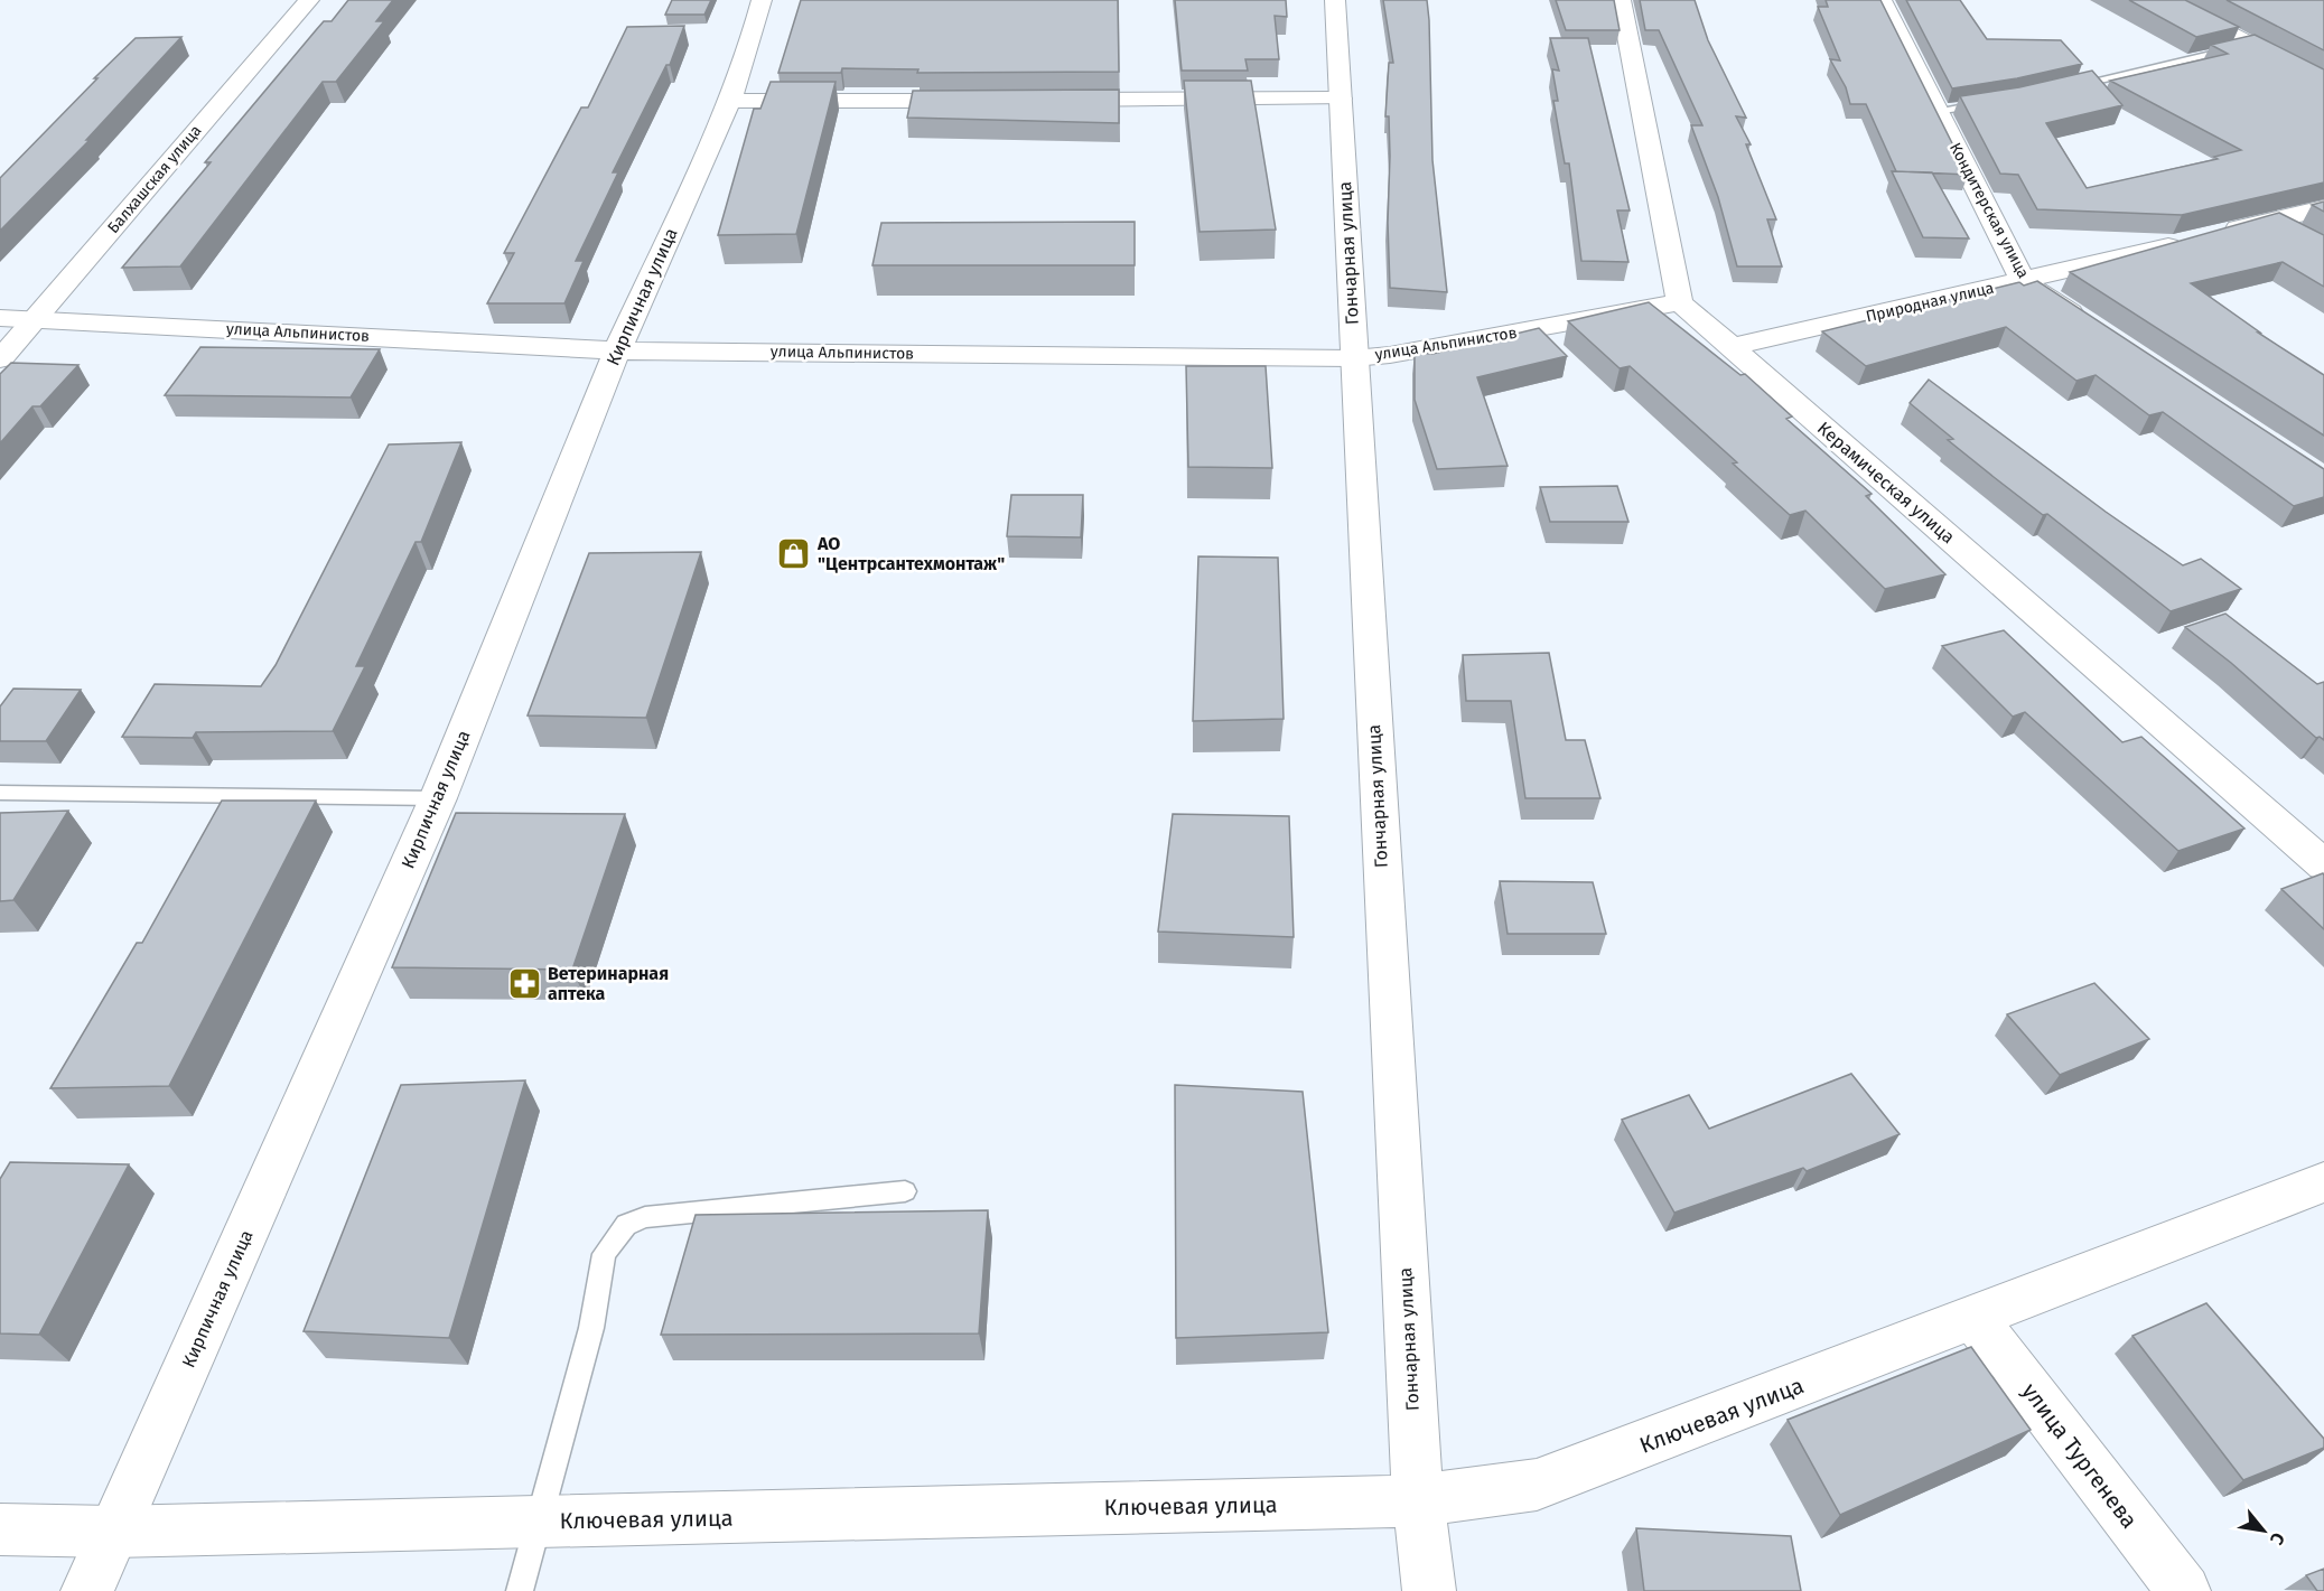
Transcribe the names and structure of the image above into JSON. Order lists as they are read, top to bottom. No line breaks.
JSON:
{"streets":{"street":["Балхашская улица","Кондитерская улица","Гончарная улица","Кирпичная улица","Природная улица","улица Альпинистов","Керамическая улица","Ключевая улица","улица Тургенева"]},"crossings":[["Балхашская улица","улица Альпинистов"],["Кондитерская улица","Природная улица"],["Гончарная улица","улица Альпинистов"],["Гончарная улица","Ключевая улица"],["Кирпичная улица","улица Альпинистов"],["Кирпичная улица","Ключевая улица"],["Природная улица","Керамическая улица"],["улица Альпинистов","Керамическая улица"],["Ключевая улица","улица Тургенева"]],"places":{"shop":["АО \"Центрсантехмонтаж\""],"pharmacy":["Ветеринарная аптека"]},"north":"bottom right"}
